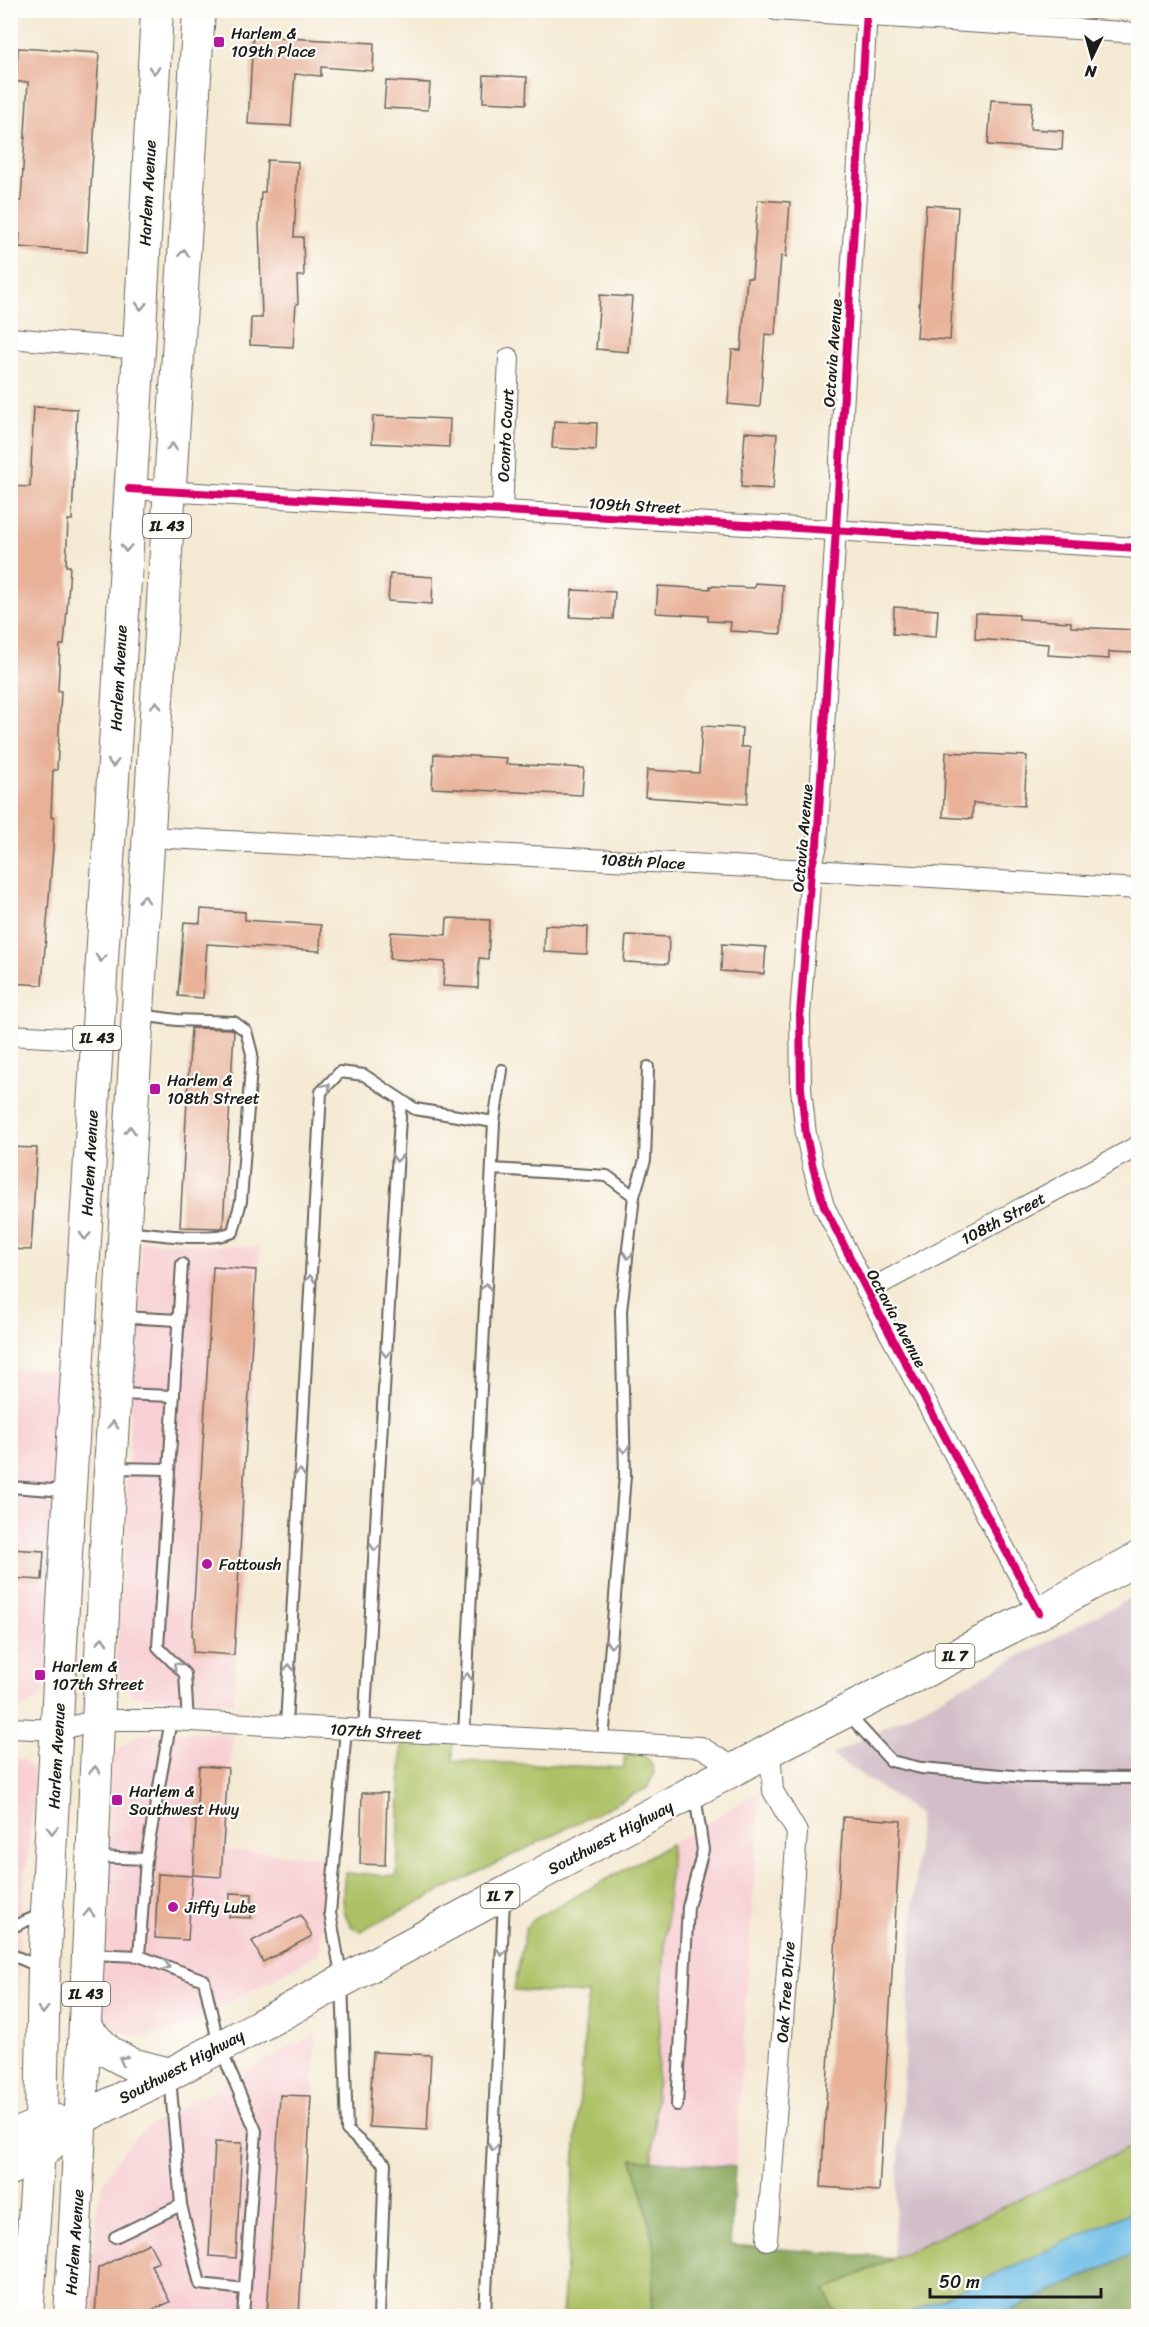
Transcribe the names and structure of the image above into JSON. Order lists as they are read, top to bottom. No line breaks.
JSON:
{"streets":{"main road":["Harlem Avenue","IL 43","IL 7","Southwest Highway"],"street":["Octavia Avenue","Oconto Court","109th Street","108th Place","108th Street","107th Street","Oak Tree Drive"]},"crossings":[["Harlem Avenue","109th Street"],["Harlem Avenue","108th Place"],["Harlem Avenue","107th Street"],["Harlem Avenue","Southwest Highway"],["Octavia Avenue","109th Street"],["Octavia Avenue","108th Place"],["Octavia Avenue","108th Street"],["Octavia Avenue","Southwest Highway"],["Oconto Court","109th Street"],["107th Street","Southwest Highway"],["Southwest Highway","Oak Tree Drive"]],"places":{"transit":["Harlem & 109th Place","Harlem & 108th Street","Harlem & 107th Street","Harlem & Southwest Hwy"],"other":["Fattoush","Jiffy Lube"]},"scale_bar":"50 m","north":"bottom"}
